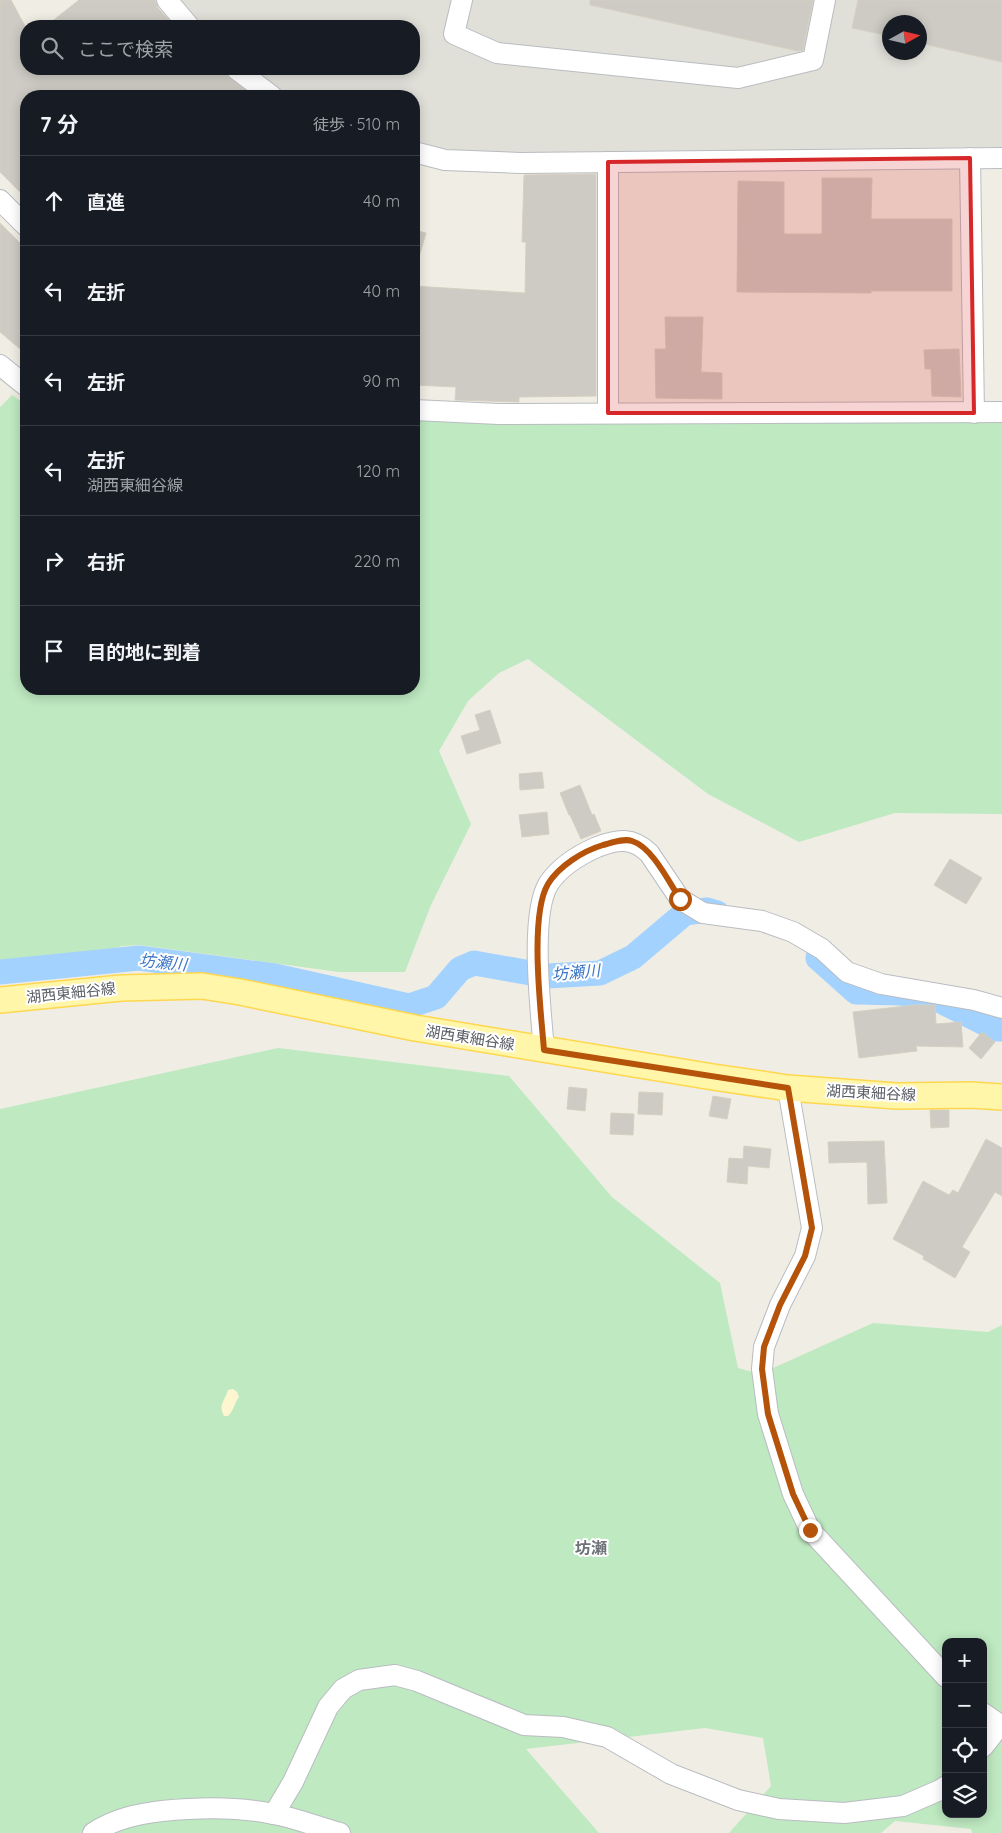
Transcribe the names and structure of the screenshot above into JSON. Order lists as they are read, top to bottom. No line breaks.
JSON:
{"streets":{"main road":["湖西東細谷線"]},"districts":["坊瀬"],"water":["坊瀬川"],"north":"right","page":{"search":"ここで検索","heading":["7 分","徒歩 · 510 m"],"list":[["直進","40 m"],["左折","40 m"],["左折","90 m"],["左折","湖西東細谷線","120 m"],["右折","220 m"],"目的地に到着"],"map_buttons":["+","−"]}}
